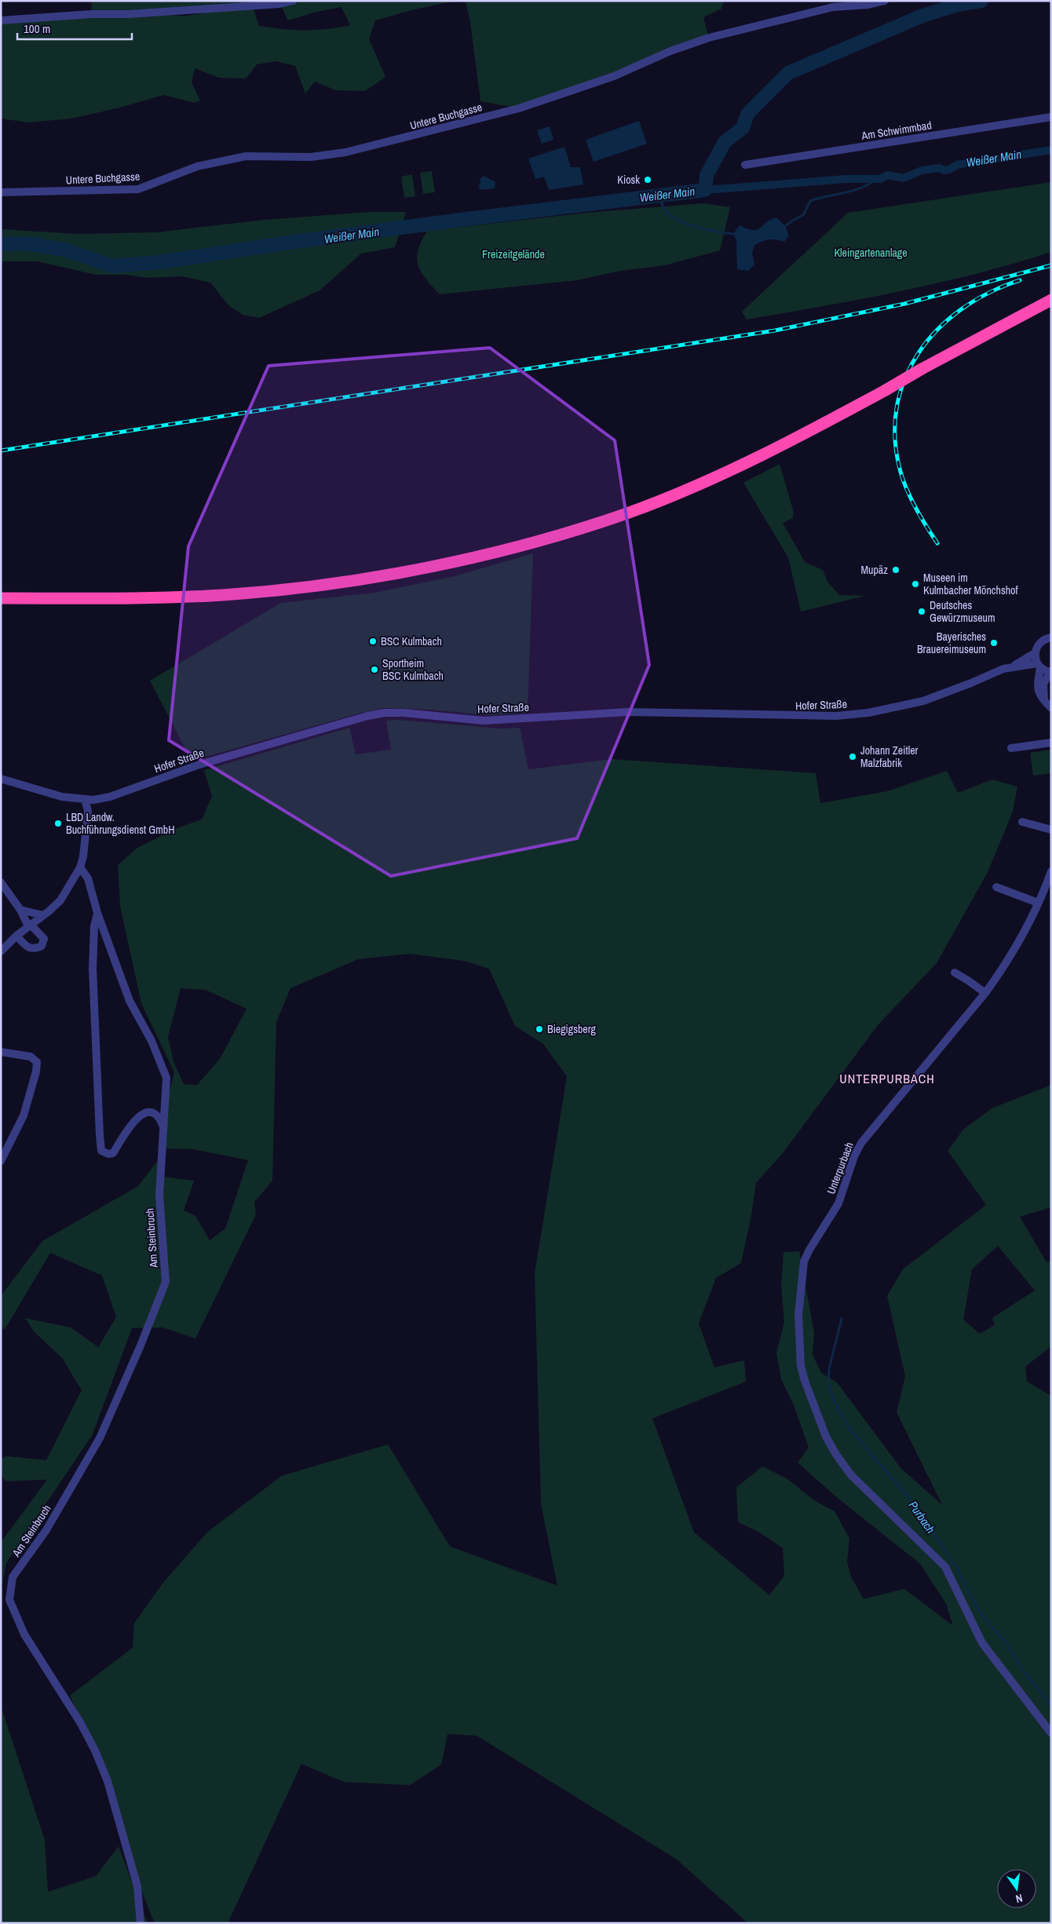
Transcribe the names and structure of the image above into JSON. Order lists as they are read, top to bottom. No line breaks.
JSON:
{"streets":{"street":["Untere Buchgasse","Am Schwimmbad","Hofer Straße","Unterpurbach","Am Steinbruch"]},"districts":["UNTERPURBACH"],"water":["Weißer Main","Purbach"],"parks":["Kleingartenanlage","Freizeitgelände"],"places":["Kiosk","Mupäz","Museen im Kulmbacher Mönchshof","Deutsches Gewürzmuseum","BSC Kulmbach","Bayerisches Brauereimuseum","Sportheim BSC Kulmbach","Johann Zeitler Malzfabrik","LBD Landw. Buchführungsdienst GmbH","Biegigsberg"],"scale_bar":"100 m","north":"bottom"}
